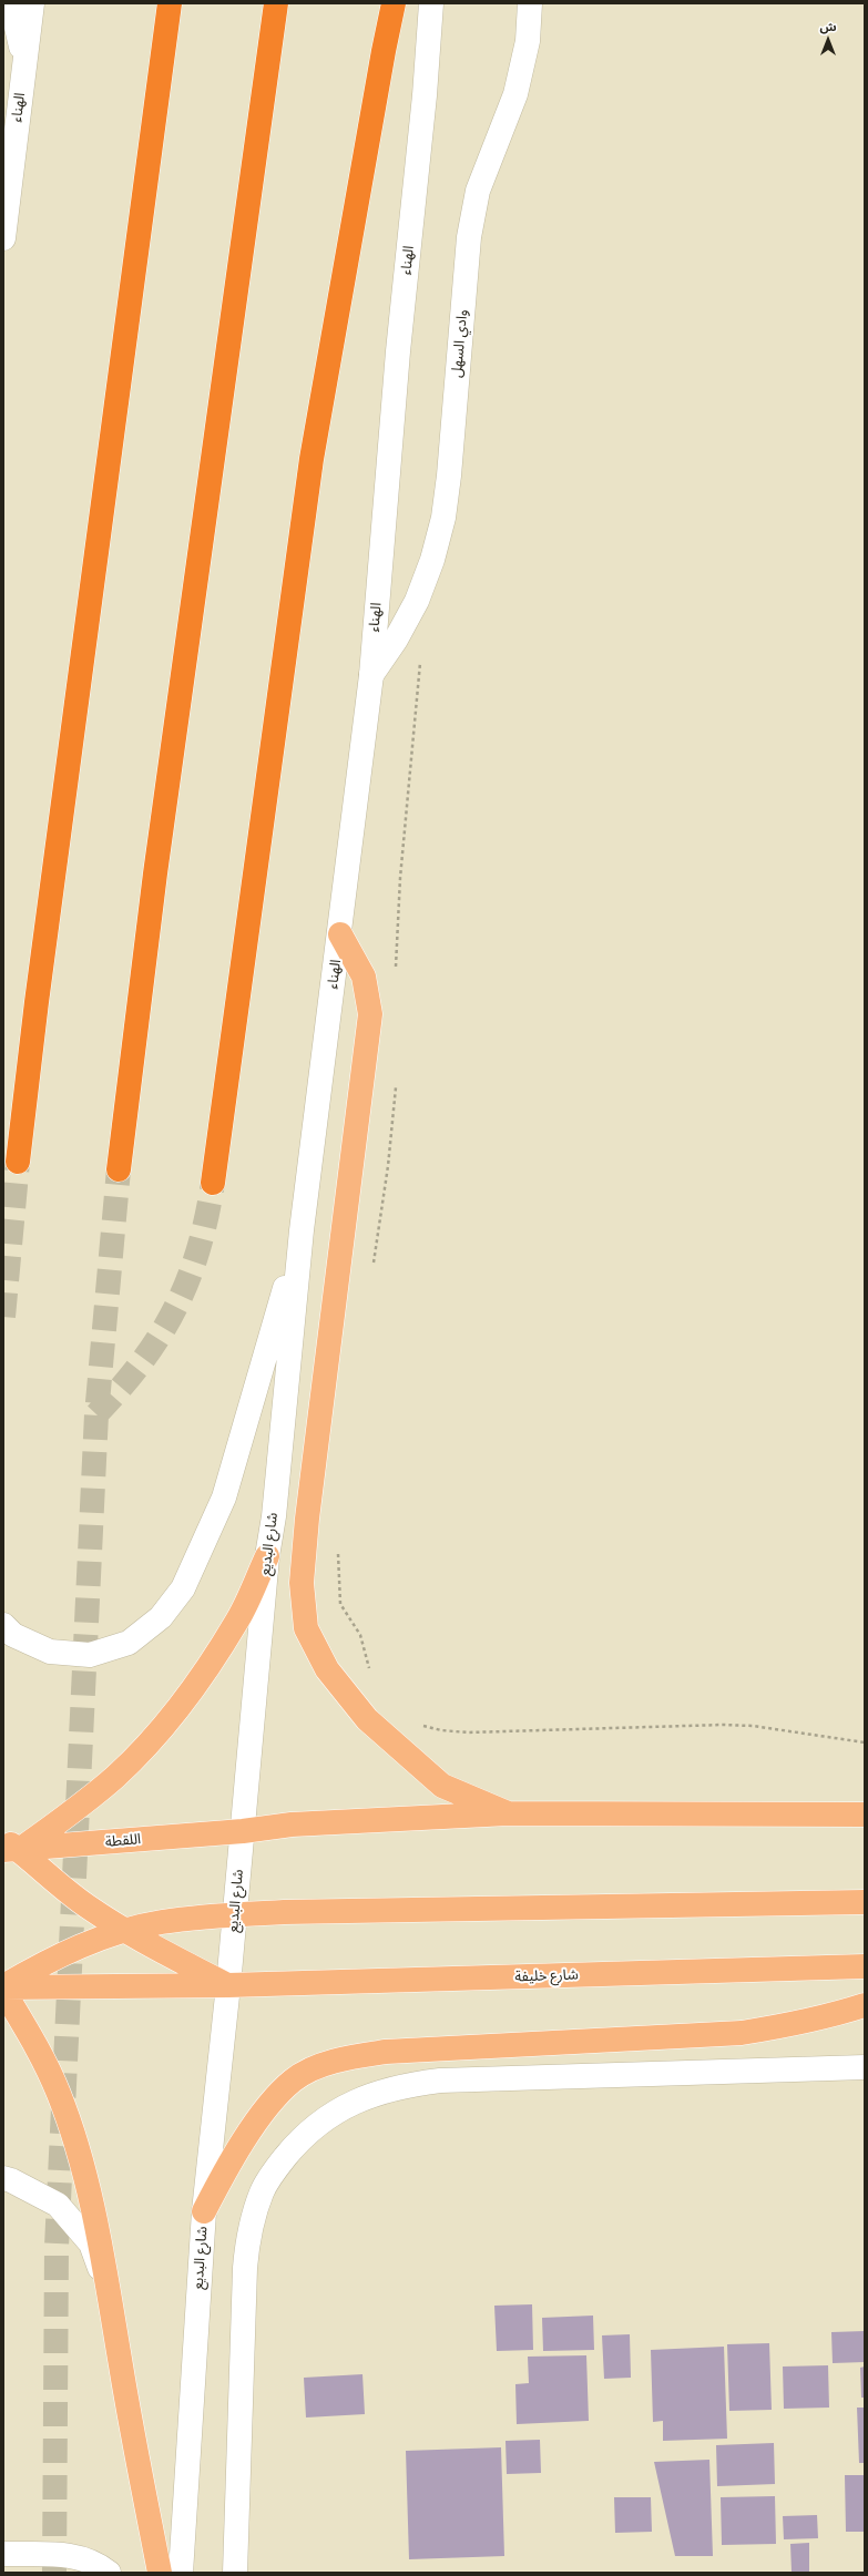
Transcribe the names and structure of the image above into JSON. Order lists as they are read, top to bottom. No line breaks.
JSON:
{"streets":{"main road":["الهناء","وادي السهل","شارع البديع","اللقطة","شارع خليفة"]},"crossings":[["الهناء","وادي السهل"],["الهناء","شارع البديع"],["شارع البديع","اللقطة"],["شارع البديع","شارع خليفة"]],"north":"top"}
